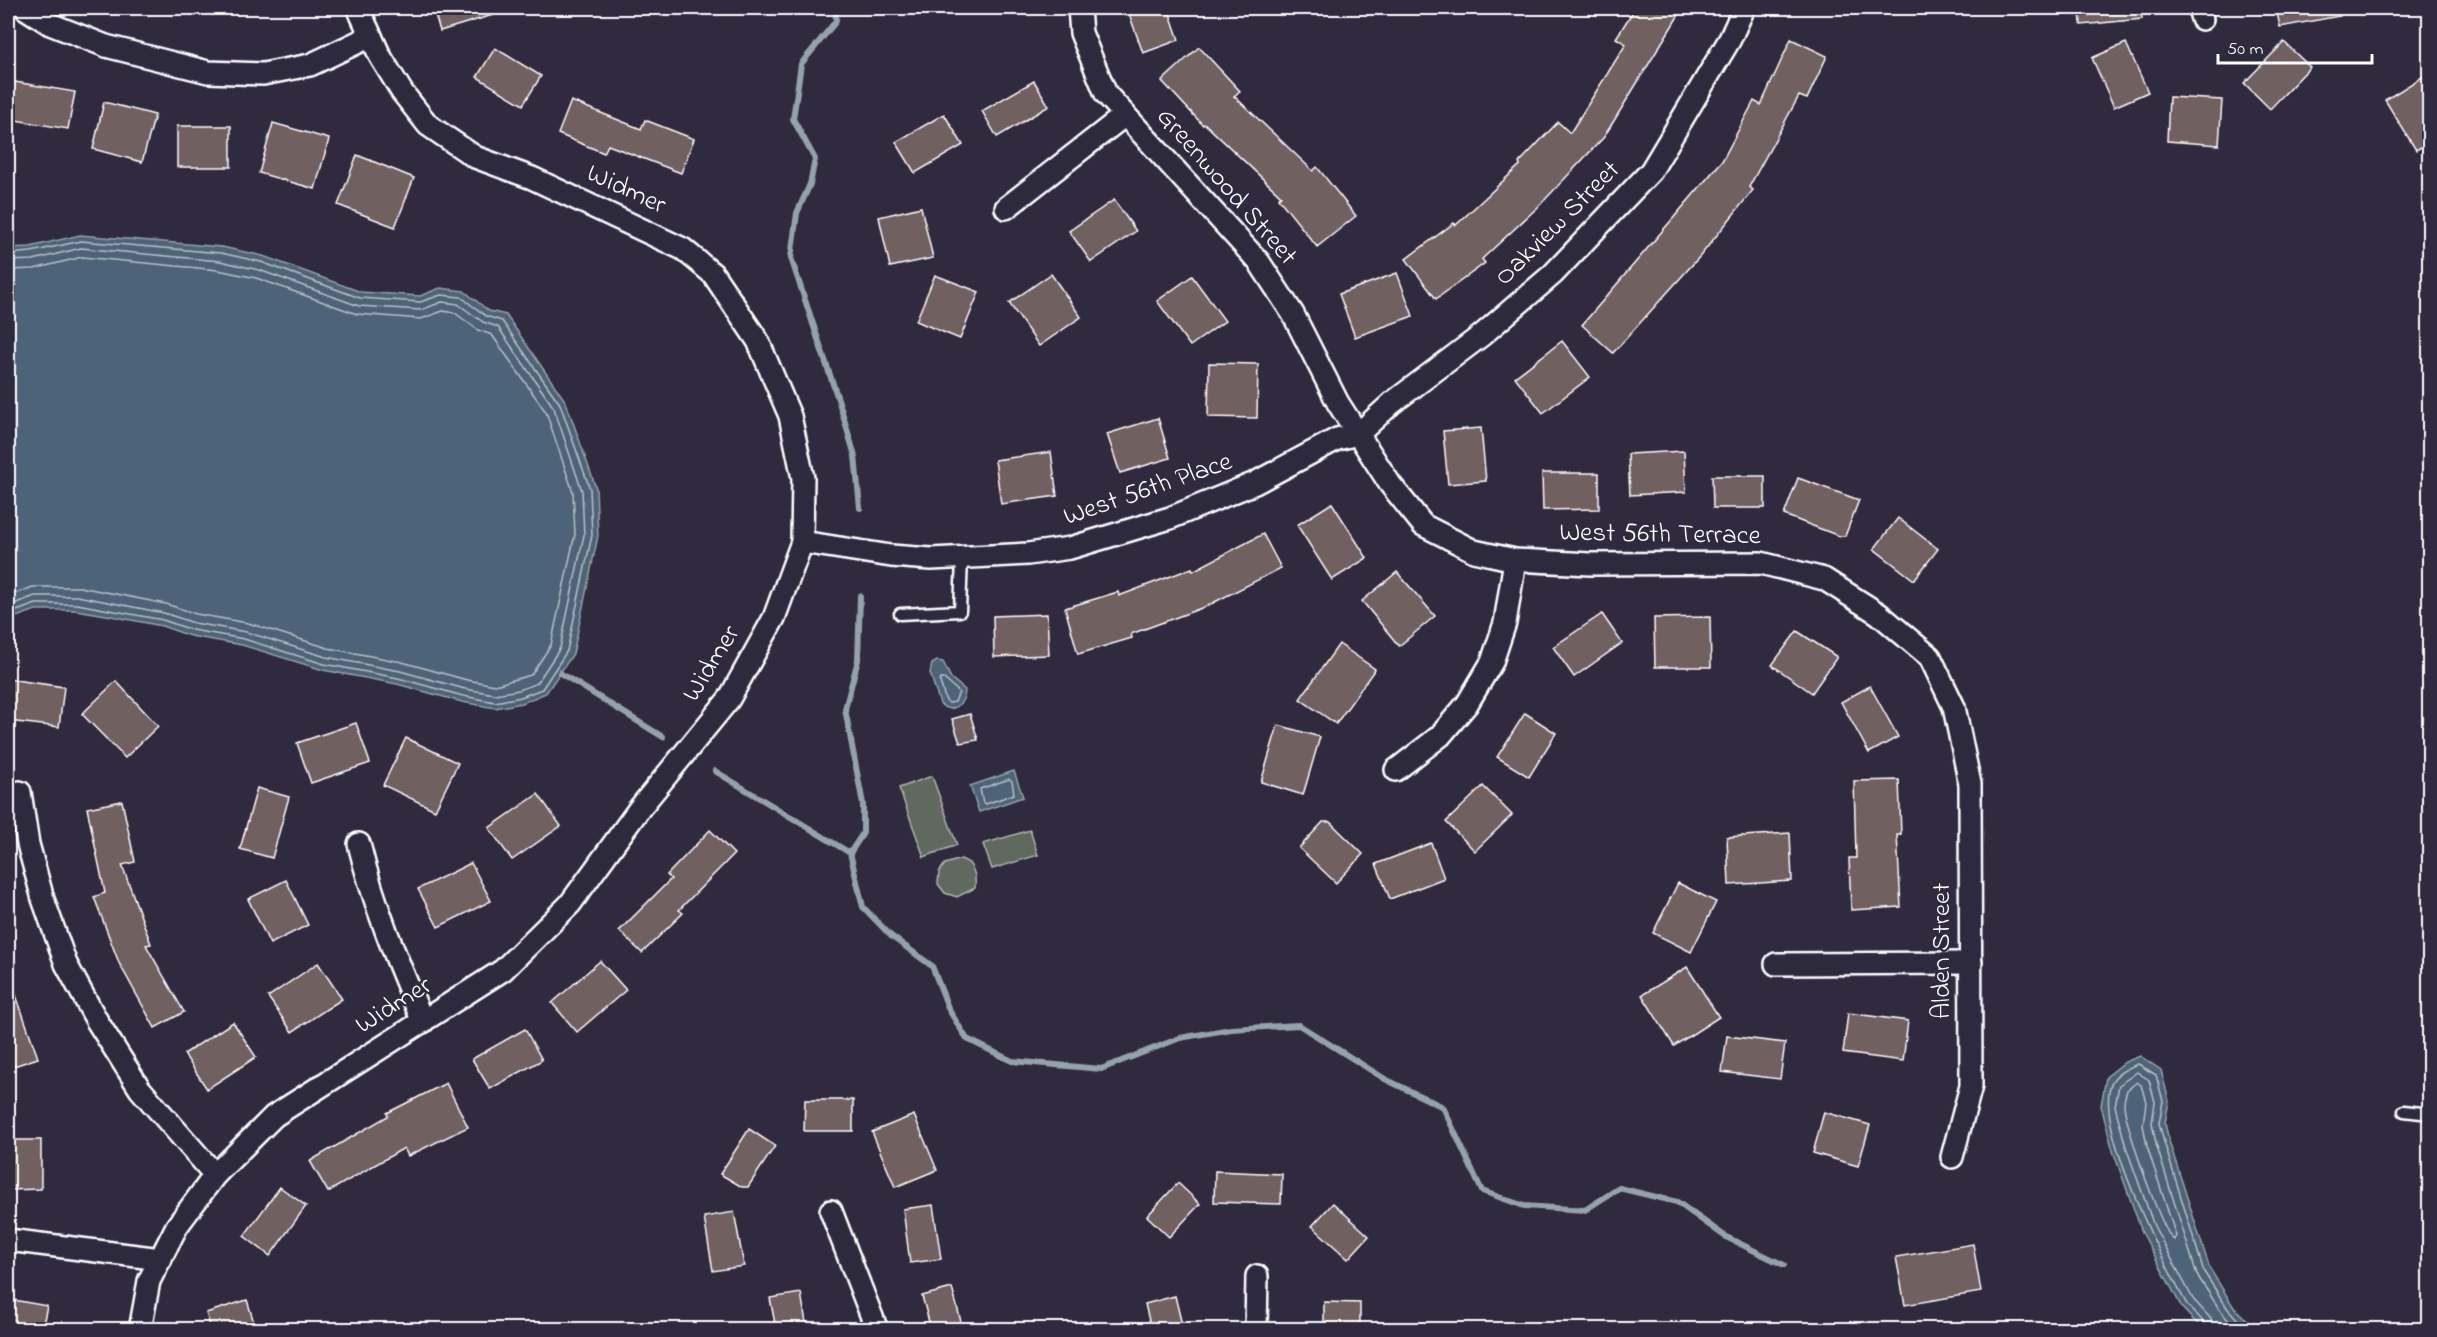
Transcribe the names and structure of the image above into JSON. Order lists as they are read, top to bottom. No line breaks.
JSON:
{"streets":{"street":["Greenwood Street","Widmer","Oakview Street","West 56th Place","West 56th Terrace","Alden Street"]},"crossings":[["Greenwood Street","Oakview Street"],["Greenwood Street","West 56th Place"],["Greenwood Street","West 56th Terrace"],["Widmer","West 56th Place"],["Oakview Street","West 56th Place"],["Oakview Street","West 56th Terrace"],["West 56th Place","West 56th Terrace"],["West 56th Terrace","Alden Street"]],"scale_bar":"50 m"}
